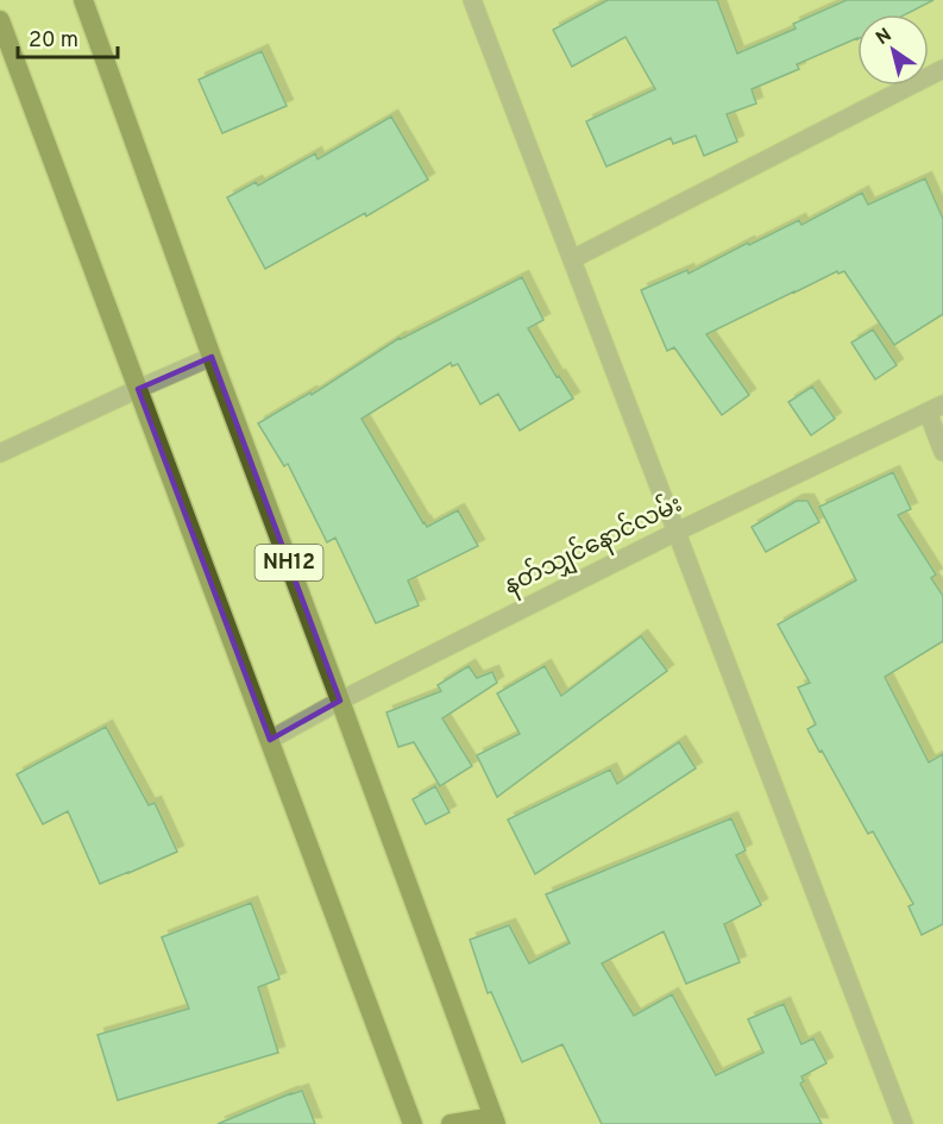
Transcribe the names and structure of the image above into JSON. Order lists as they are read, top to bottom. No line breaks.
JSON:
{"streets":{"highway":["NH12"],"street":["နတ်သျှင်နောင်လမ်း"]},"crossings":[["နတ်သျှင်နောင်လမ်း","NH12"]],"scale_bar":"20 m","north":"top left"}
